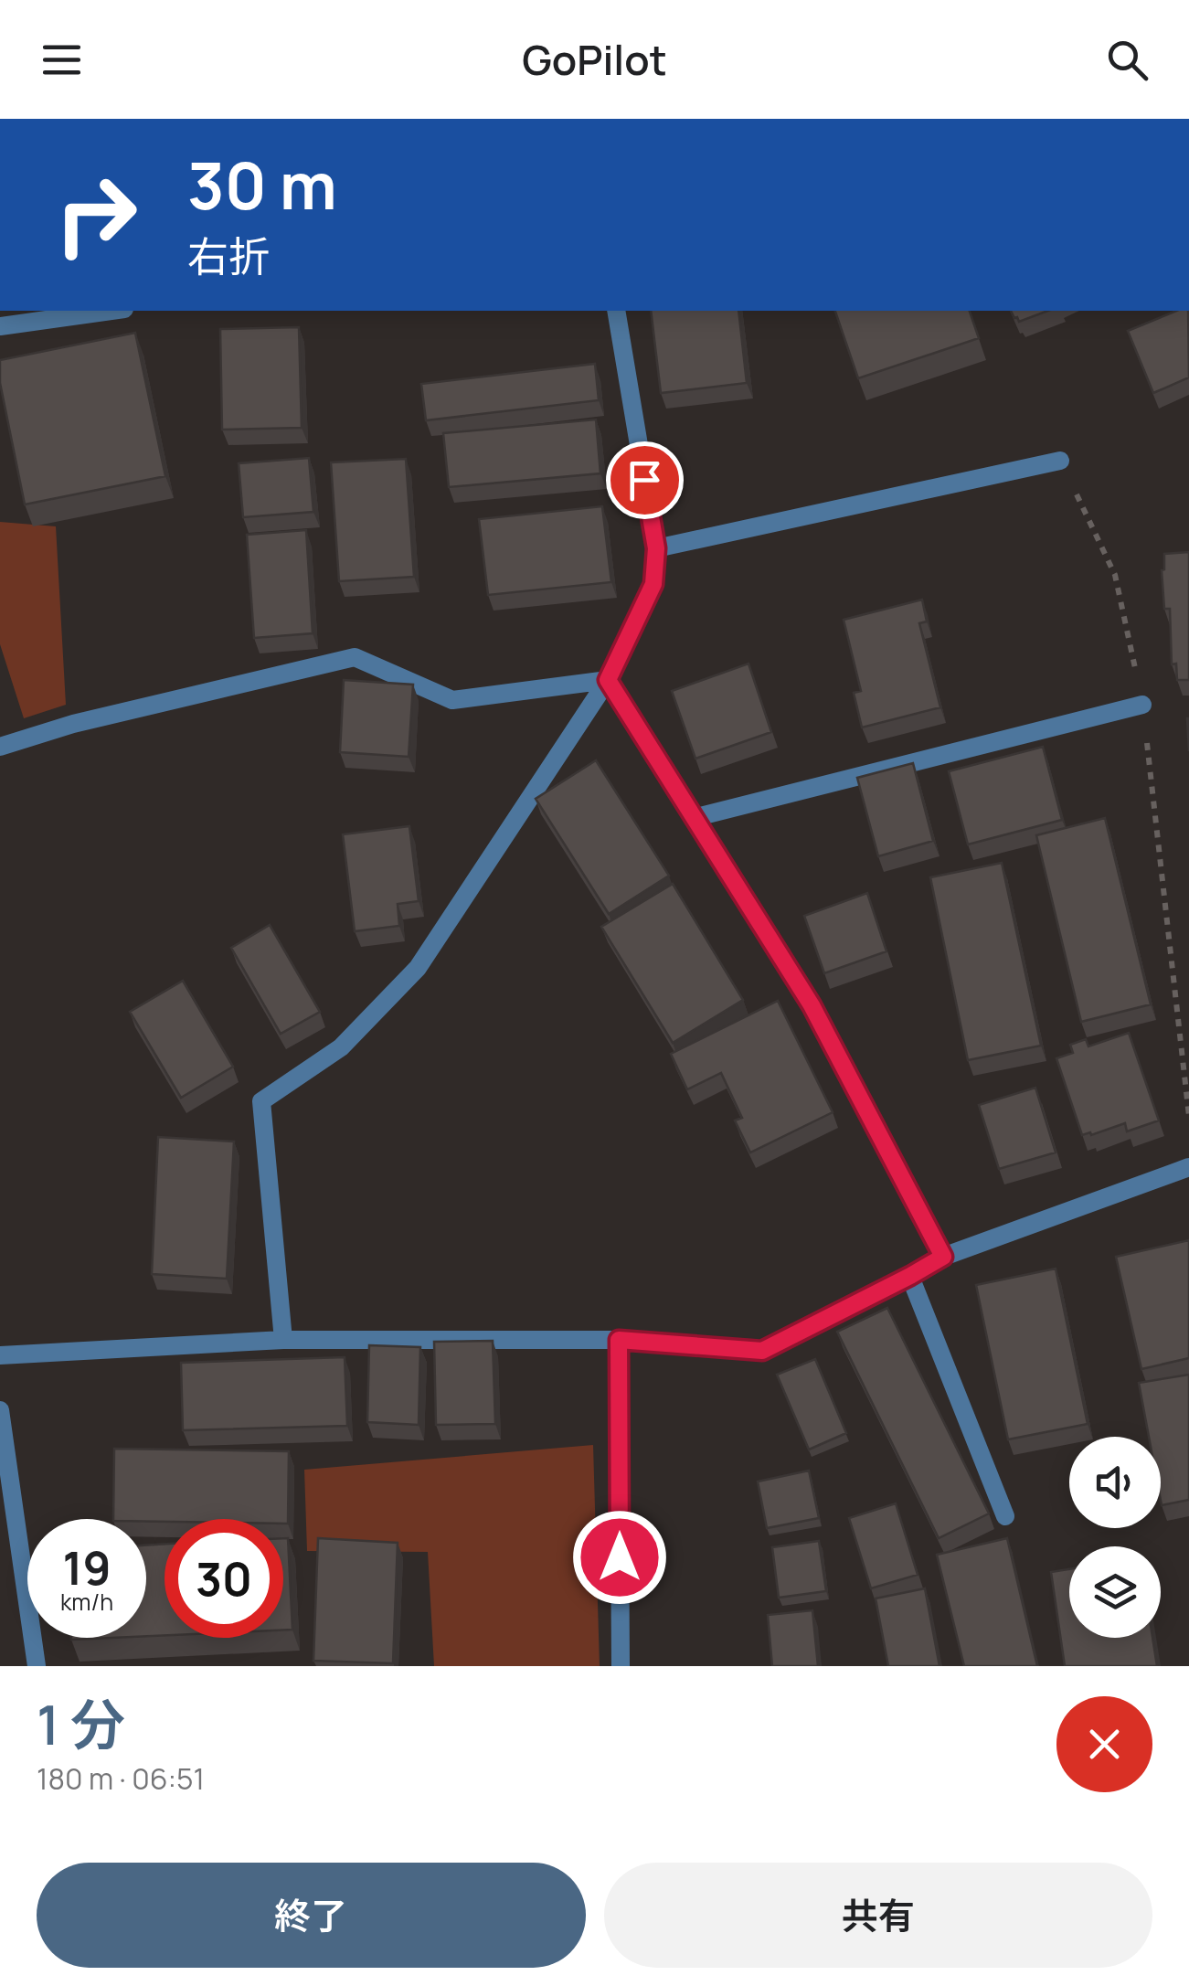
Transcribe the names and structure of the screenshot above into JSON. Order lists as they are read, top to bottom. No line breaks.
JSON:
{"page":{"header":"GoPilot","turn":["30 m","右折"],"speed":"19 km/h","limit":"30","heading":["1 分","180 m · 06:51"],"buttons":["終了","共有"]}}
